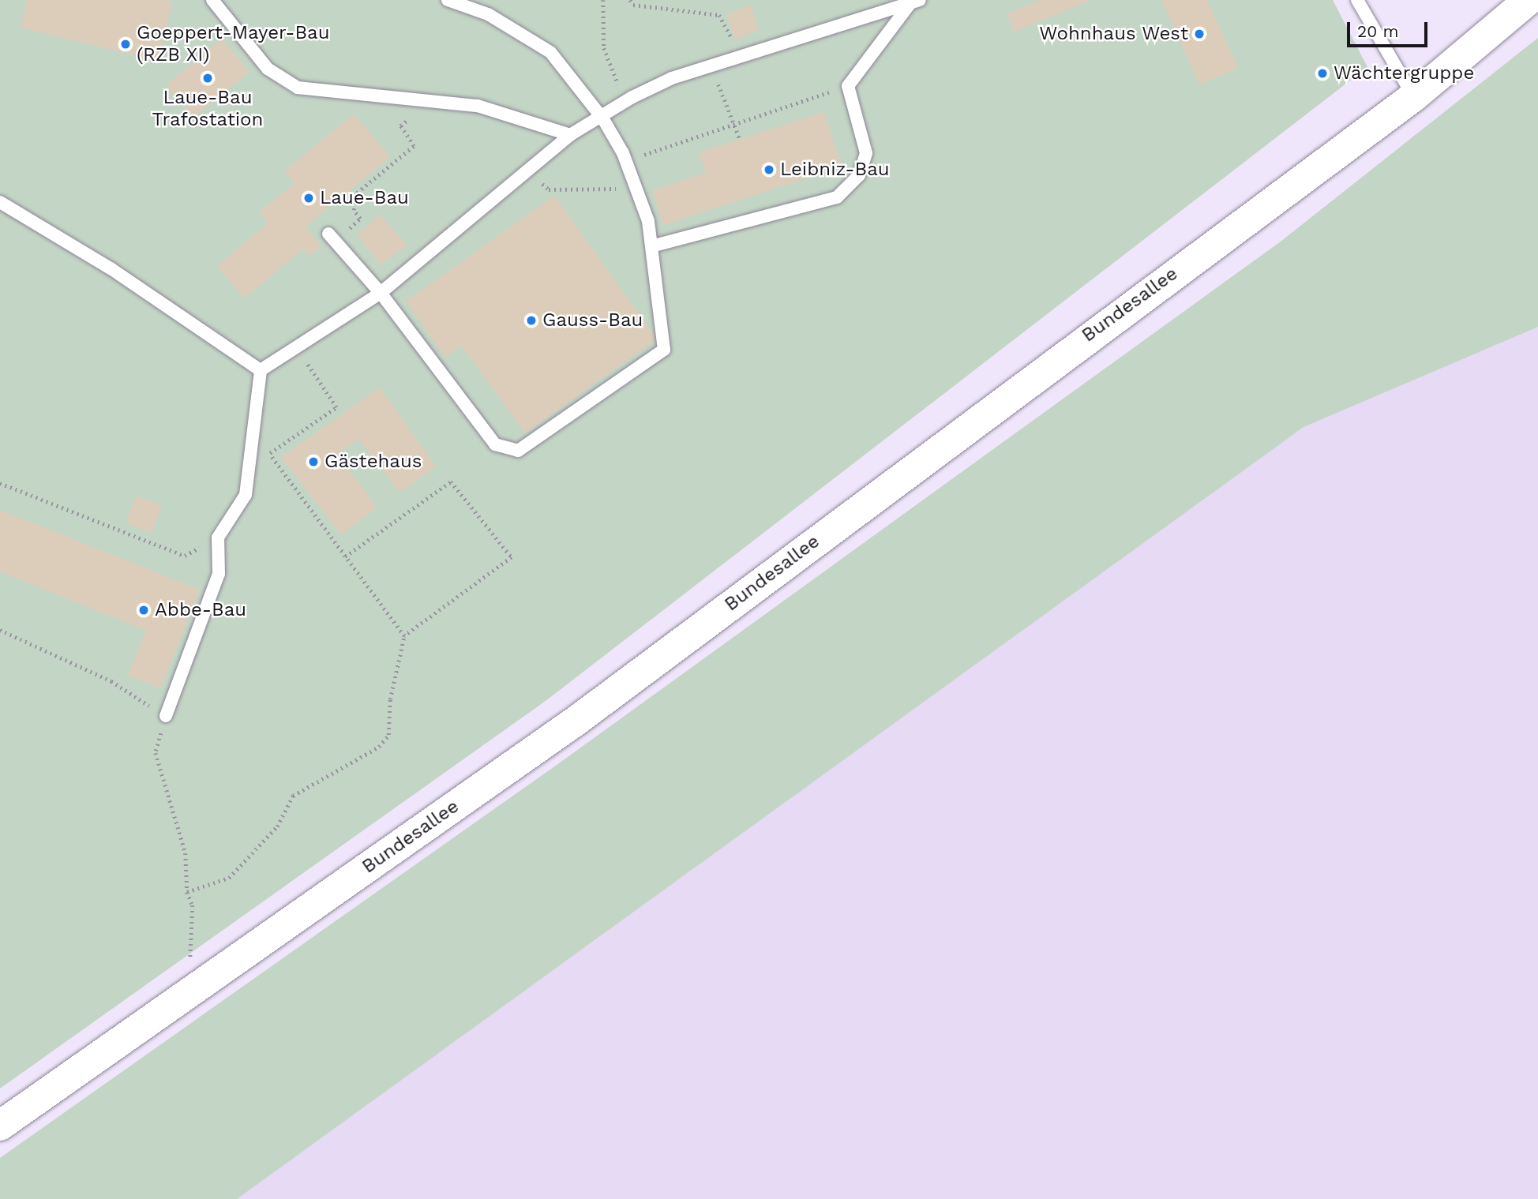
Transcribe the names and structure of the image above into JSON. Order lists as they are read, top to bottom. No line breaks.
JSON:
{"streets":{"main road":["Bundesallee"]},"places":["Wohnhaus West","Goeppert-Mayer-Bau (RZB XI)","Wächtergruppe","Laue-Bau Trafostation","Leibniz-Bau","Laue-Bau","Gauss-Bau","Gästehaus","Abbe-Bau"],"scale_bar":"20 m"}
